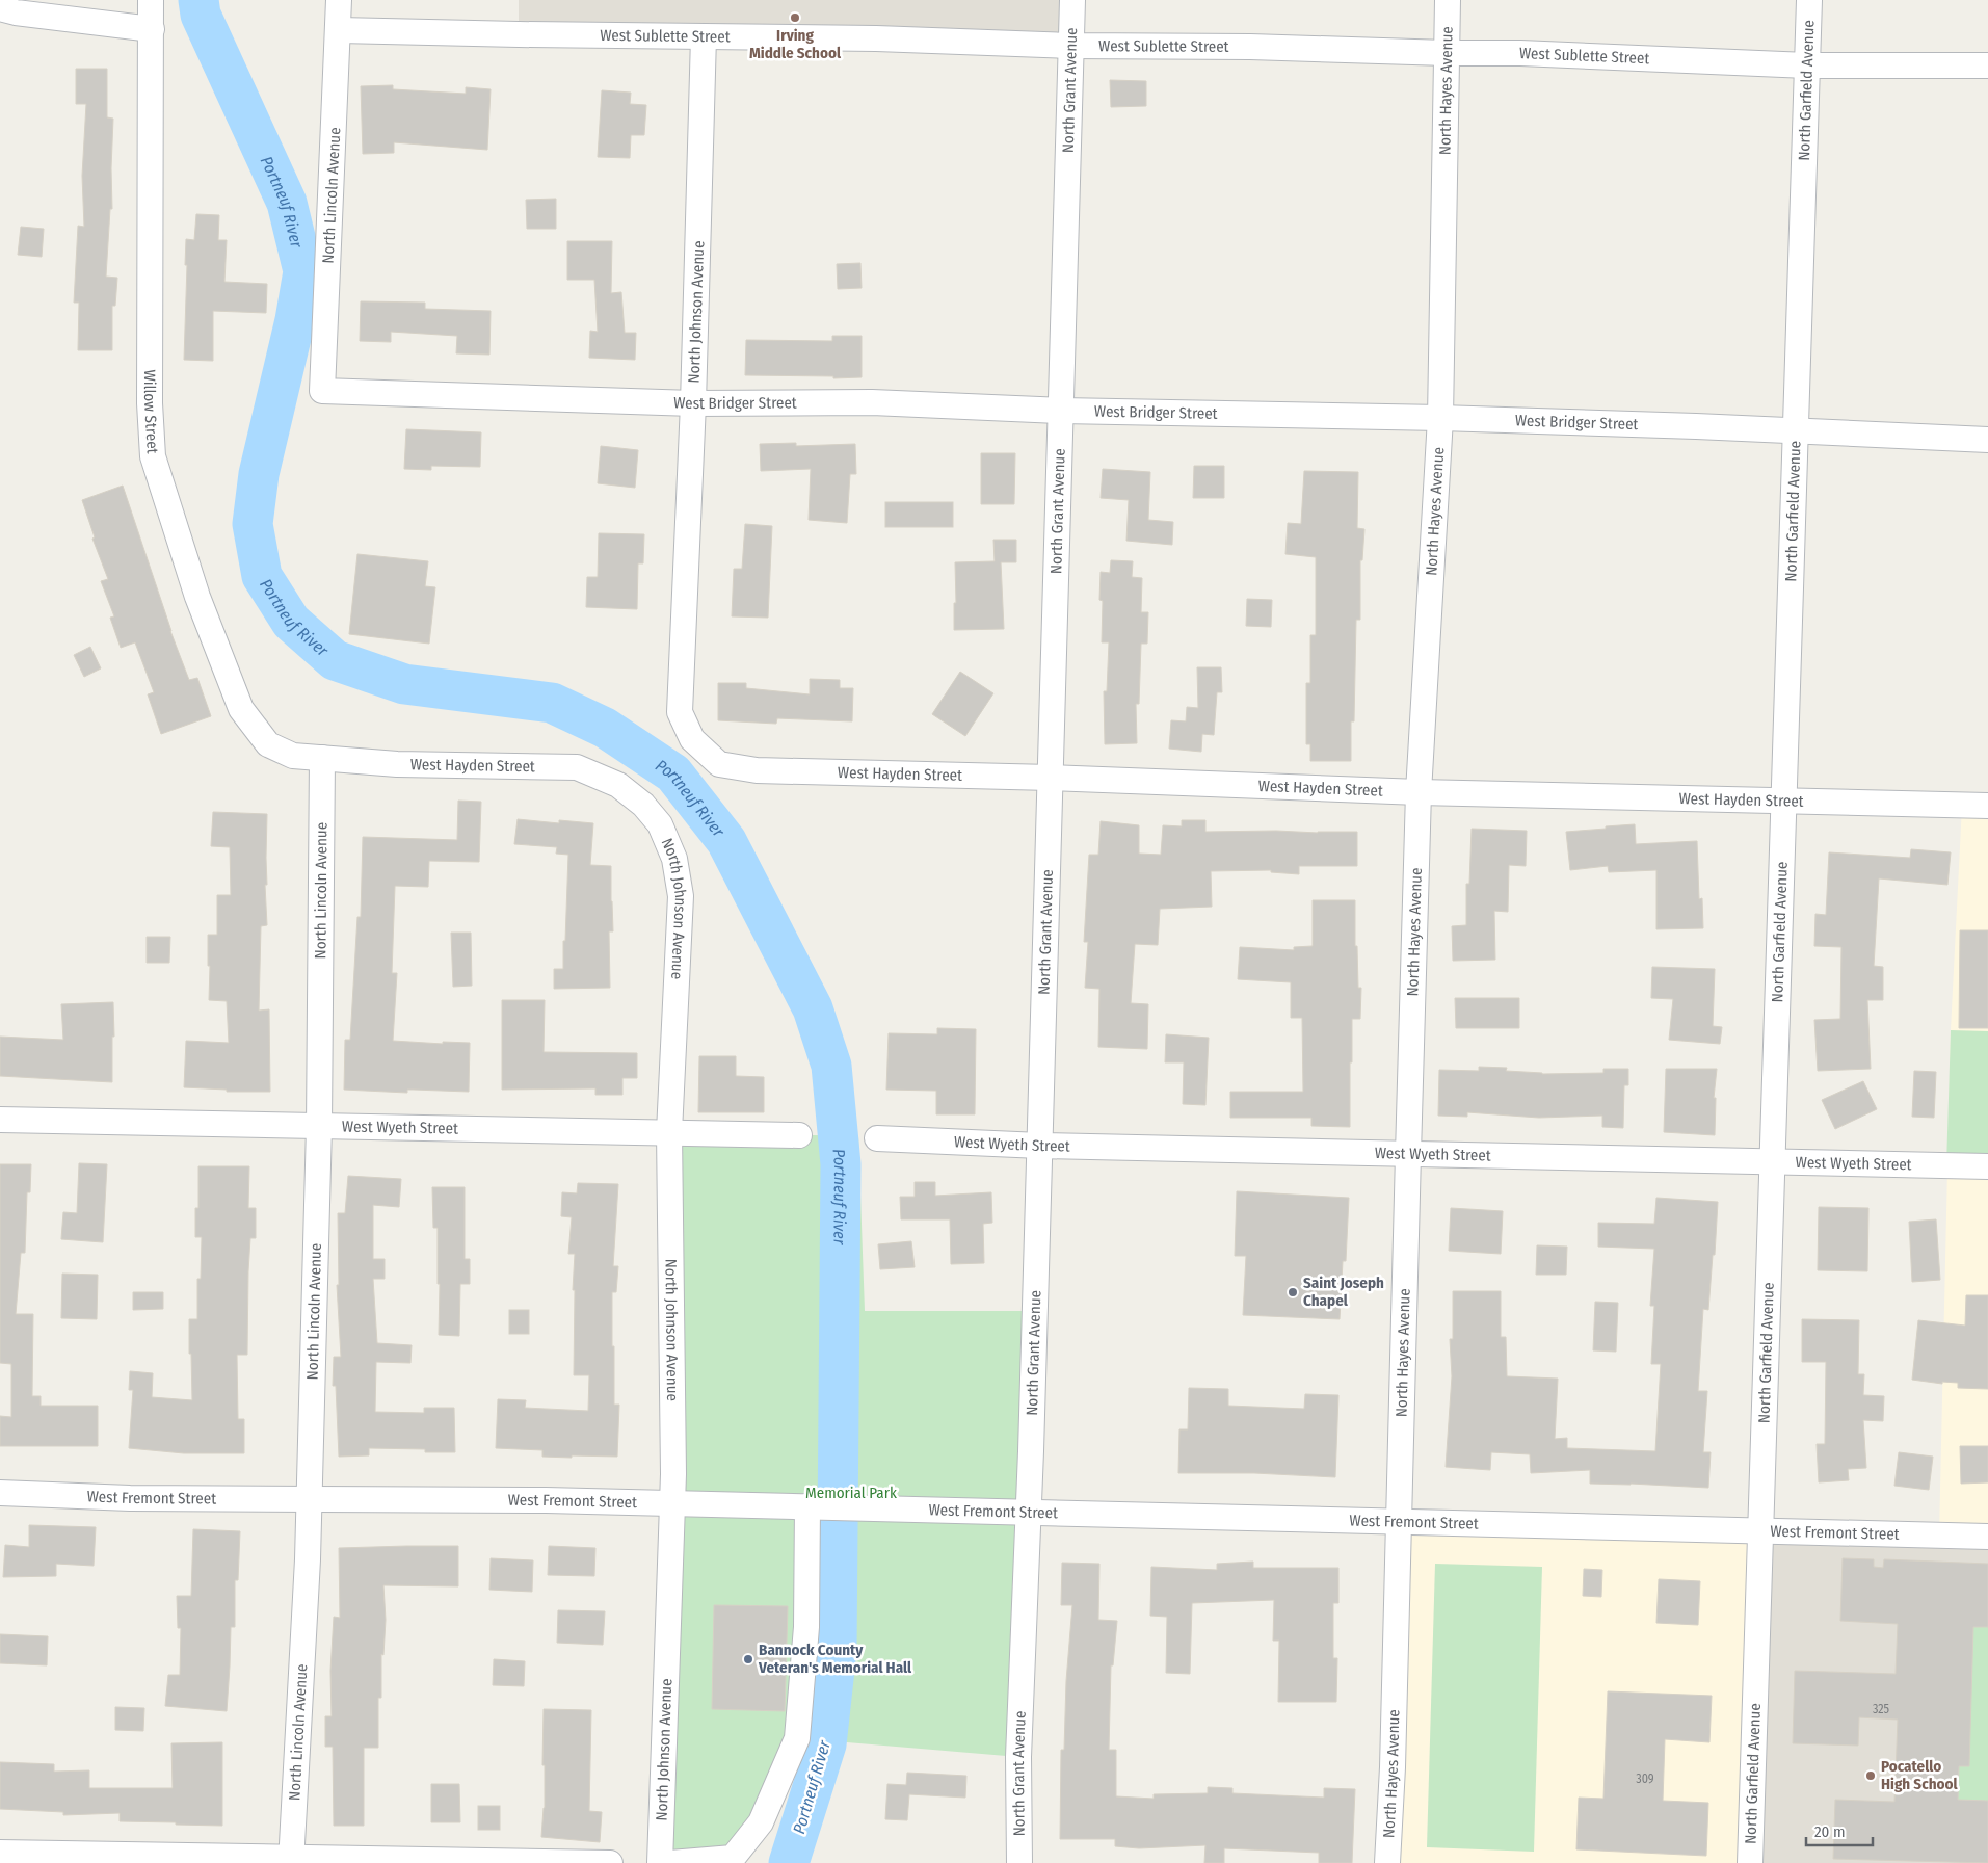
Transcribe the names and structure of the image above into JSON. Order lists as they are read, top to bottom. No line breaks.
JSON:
{"streets":{"street":["West Sublette Street","North Grant Avenue","North Garfield Avenue","North Hayes Avenue","North Lincoln Avenue","North Johnson Avenue","West Bridger Street","Willow Street","West Hayden Street","West Wyeth Street","West Fremont Street"]},"crossings":[["West Sublette Street","North Grant Avenue"],["West Sublette Street","North Garfield Avenue"],["West Sublette Street","North Hayes Avenue"],["West Sublette Street","North Lincoln Avenue"],["West Sublette Street","North Johnson Avenue"],["North Grant Avenue","West Bridger Street"],["North Grant Avenue","West Hayden Street"],["North Grant Avenue","West Wyeth Street"],["North Grant Avenue","West Fremont Street"],["North Garfield Avenue","West Bridger Street"],["North Garfield Avenue","West Hayden Street"],["North Garfield Avenue","West Wyeth Street"],["North Garfield Avenue","West Fremont Street"],["North Hayes Avenue","West Bridger Street"],["North Hayes Avenue","West Hayden Street"],["North Hayes Avenue","West Wyeth Street"],["North Hayes Avenue","West Fremont Street"],["North Lincoln Avenue","West Bridger Street"],["North Lincoln Avenue","Willow Street"],["North Lincoln Avenue","West Hayden Street"],["North Lincoln Avenue","West Wyeth Street"],["North Lincoln Avenue","West Fremont Street"],["North Johnson Avenue","West Bridger Street"],["North Johnson Avenue","West Hayden Street"],["North Johnson Avenue","West Wyeth Street"],["North Johnson Avenue","West Fremont Street"],["Willow Street","West Hayden Street"]],"water":["Portneuf River"],"parks":["Memorial Park"],"places":["Irving Middle School","Saint Joseph Chapel","Bannock County Veteran's Memorial Hall","Pocatello High School"],"house_numbers":["325","309"],"scale_bar":"20 m"}
